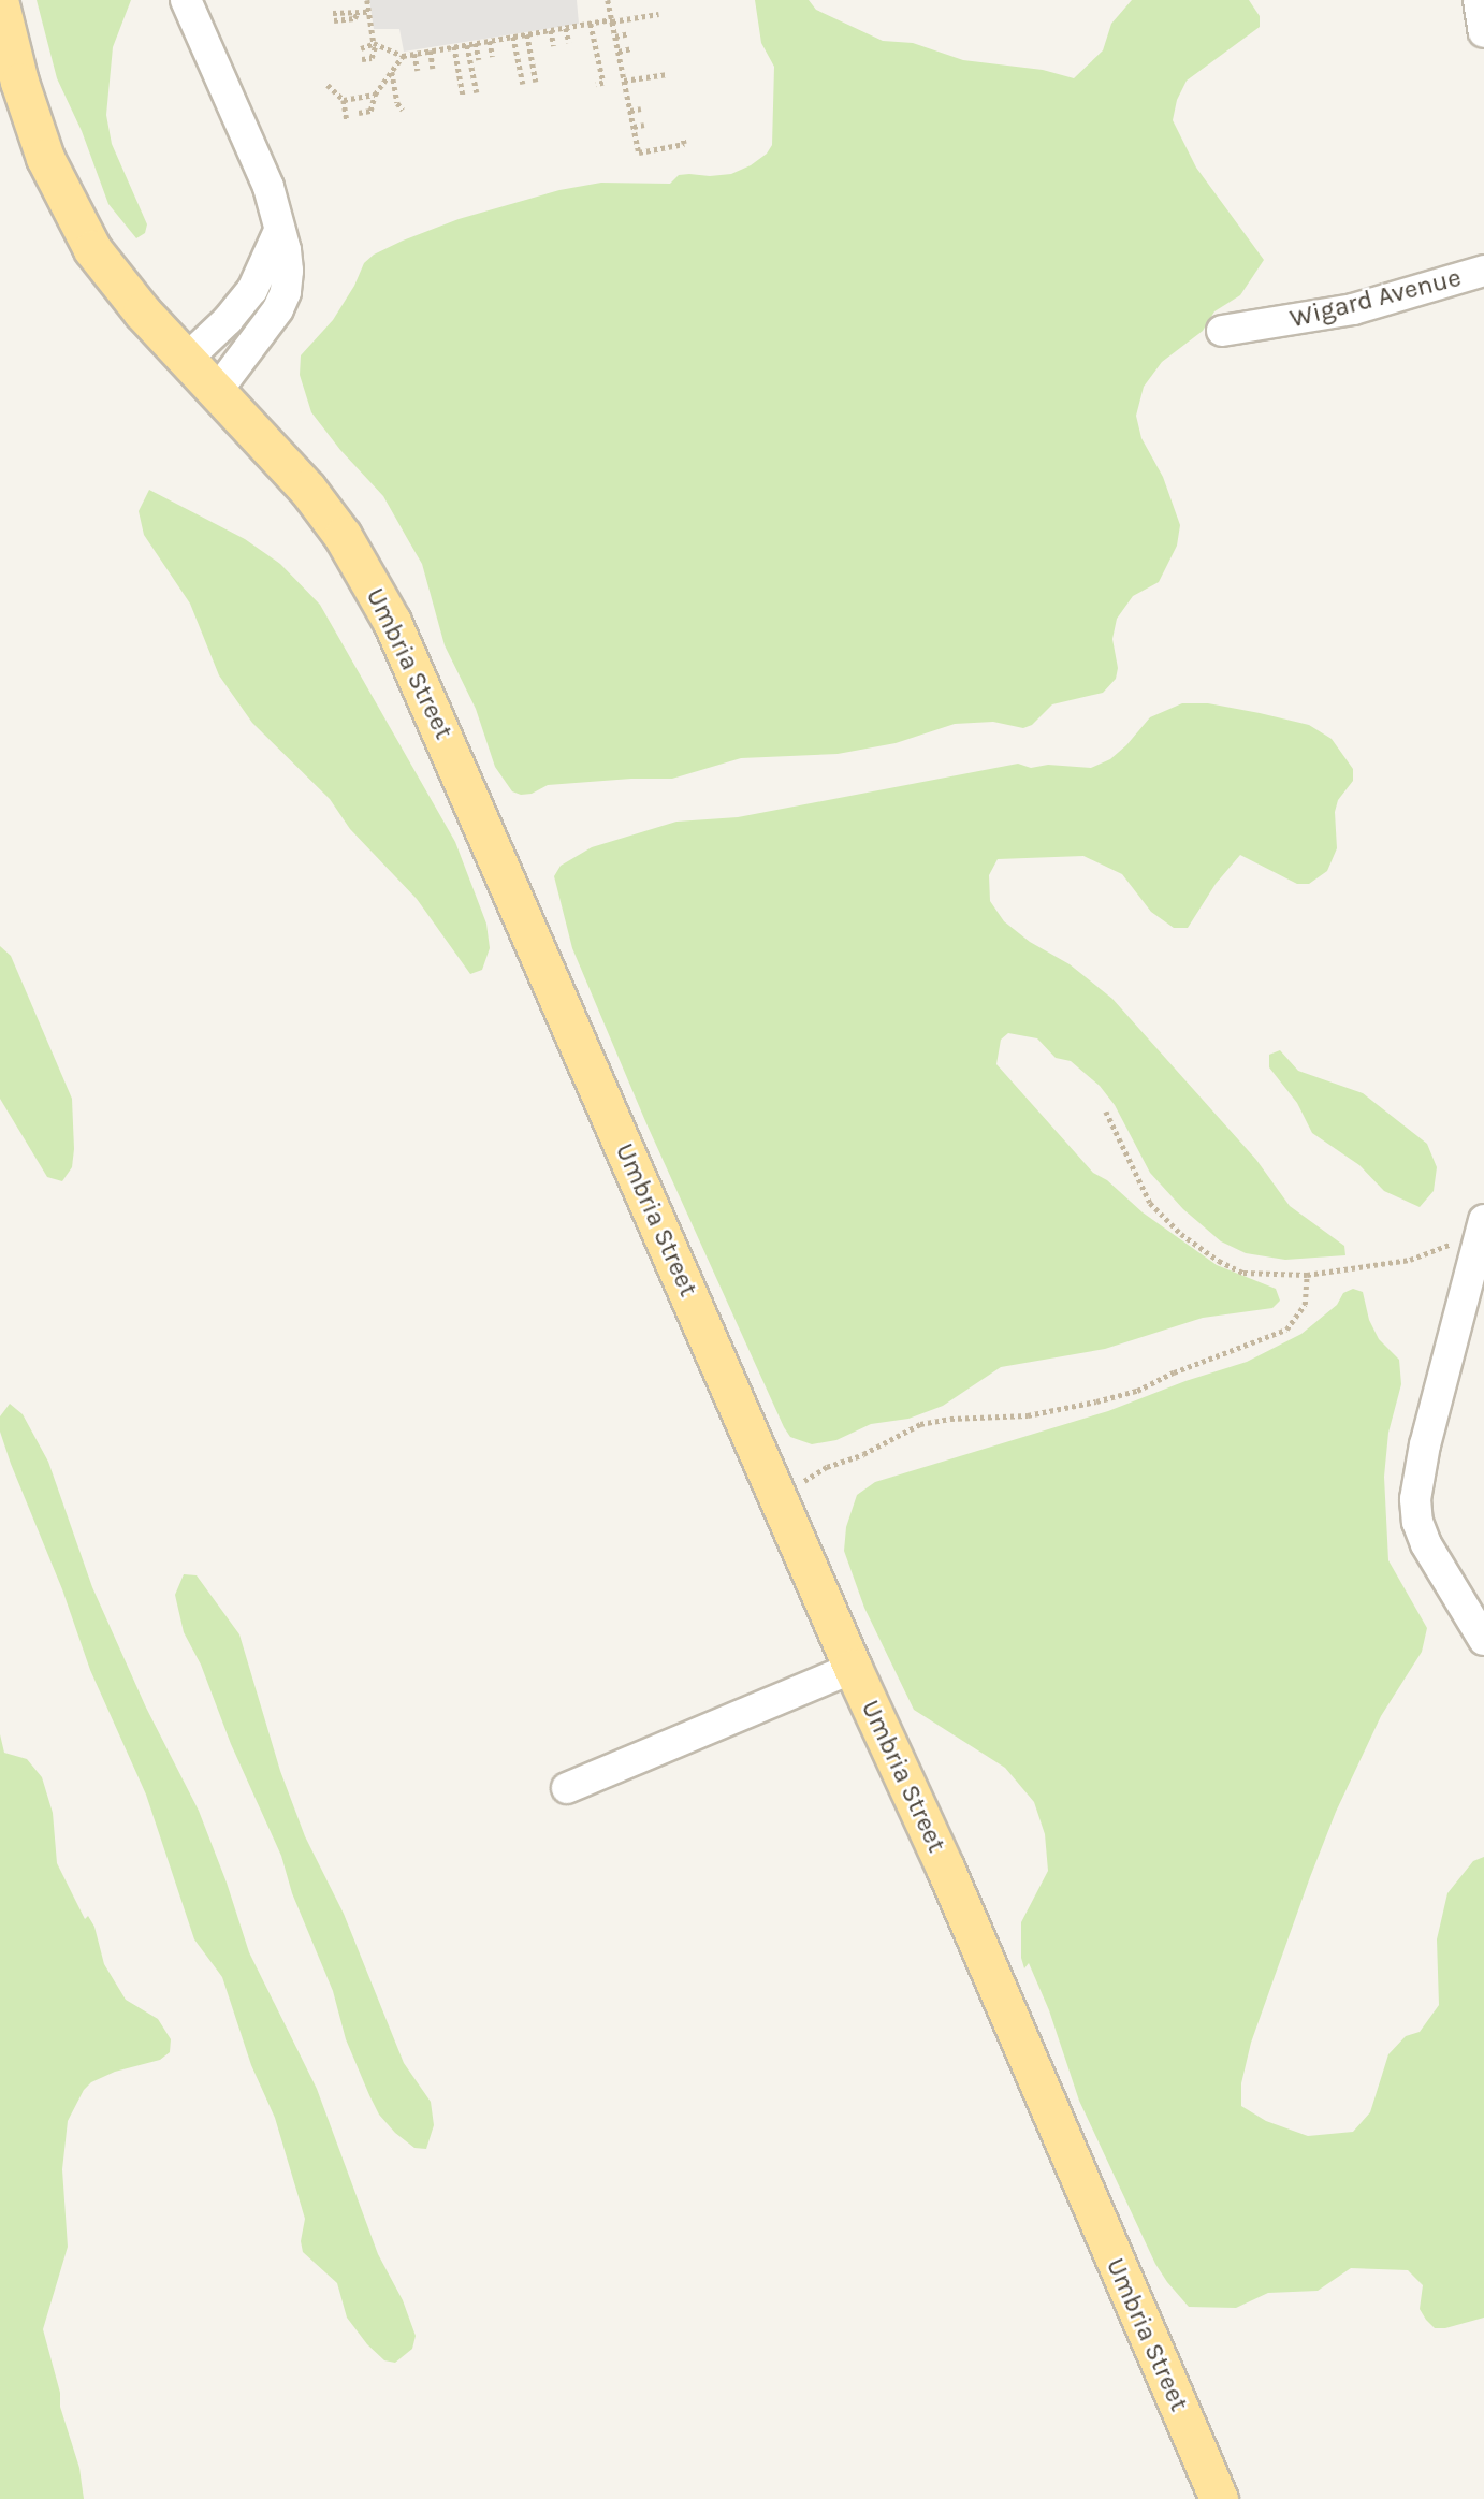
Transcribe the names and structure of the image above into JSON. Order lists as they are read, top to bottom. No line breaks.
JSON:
{"streets":{"main road":["Umbria Street"],"street":["Wigard Avenue"]}}
